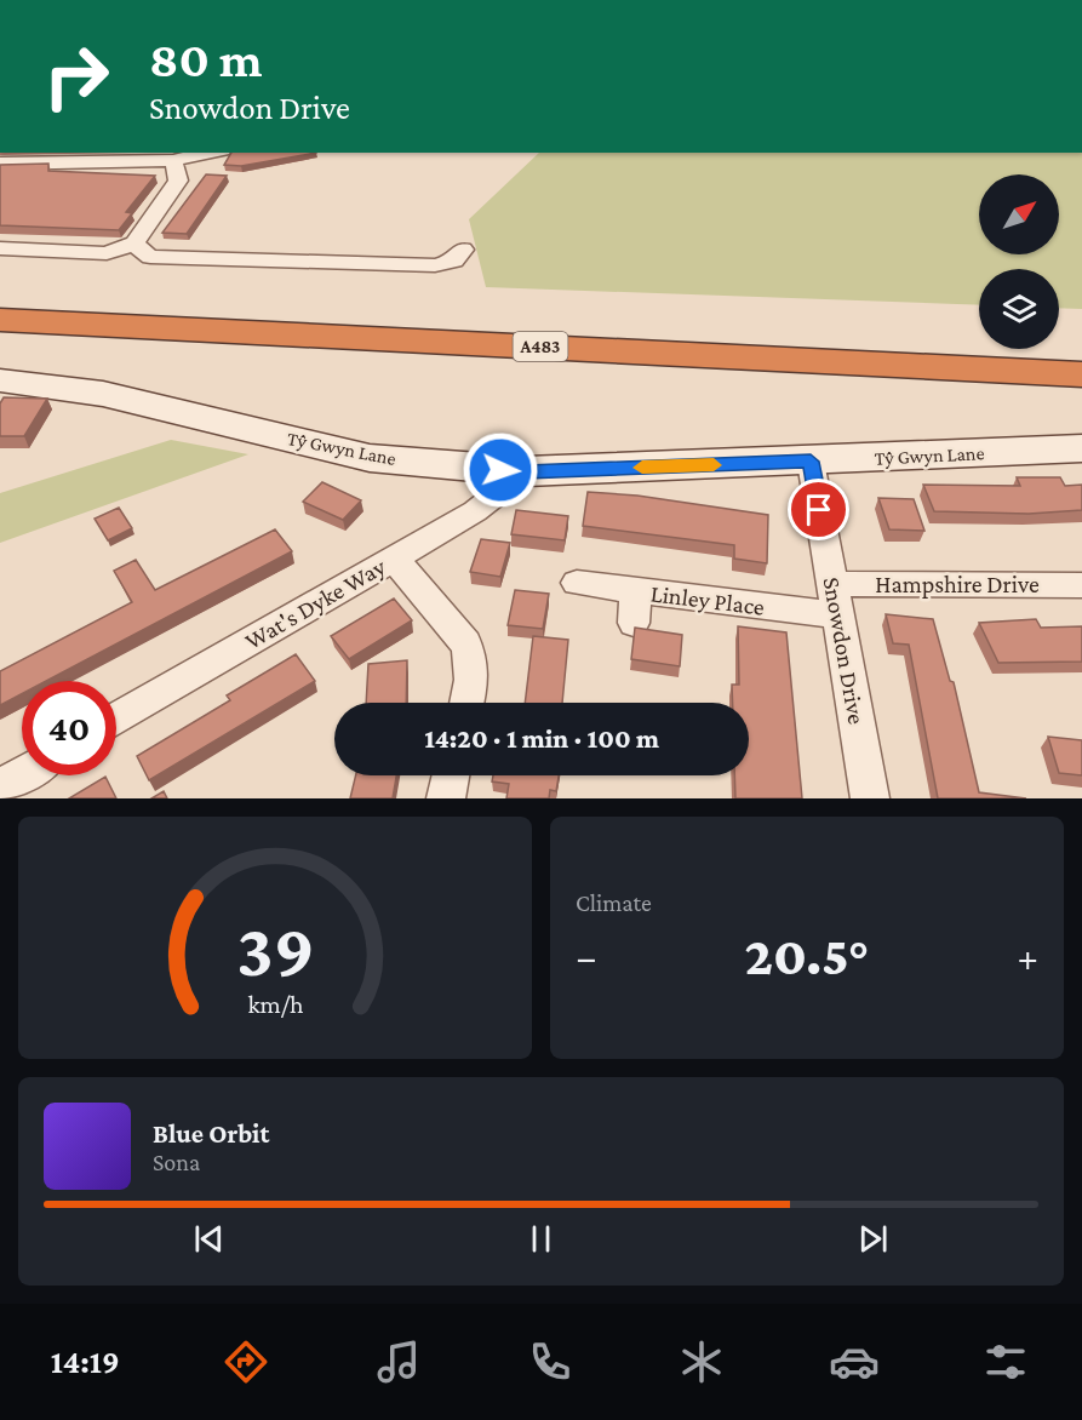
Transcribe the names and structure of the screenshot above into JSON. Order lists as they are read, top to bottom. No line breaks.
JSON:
{"streets":{"highway":["A483"],"street":["Tŷ Gwyn Lane","Hampshire Drive","Linley Place","Wat's Dyke Way","Snowdon Drive"]},"crossings":[["Tŷ Gwyn Lane","Wat's Dyke Way"],["Tŷ Gwyn Lane","Snowdon Drive"],["Hampshire Drive","Snowdon Drive"],["Linley Place","Snowdon Drive"]],"north":"top right","page":{"turn":["80 m","Snowdon Drive"],"limit":"40","trip":"14:20 · 1 min · 100 m","tile":"Climate","heat":["−","20.5°","+"],"song":["Blue Orbit","Sona"],"tabs":"14:19","gauge":["39","km/h"]}}
